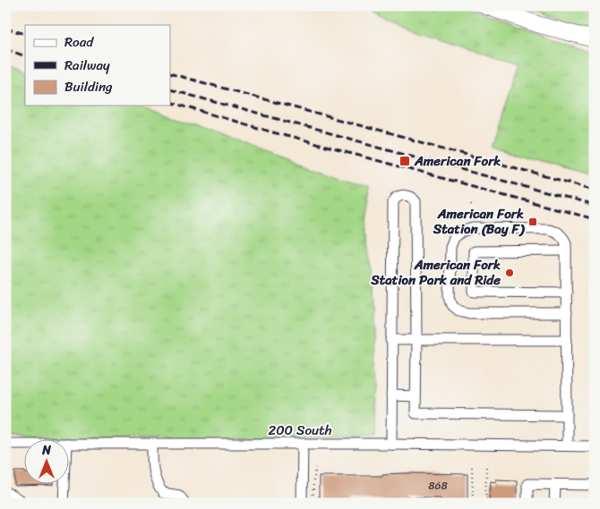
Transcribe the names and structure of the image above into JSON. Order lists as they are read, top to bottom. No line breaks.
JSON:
{"streets":{"street":["200 South"]},"places":{"transit":["American Fork","American Fork Station (Bay F)"],"other":["American Fork Station Park and Ride"]},"house_numbers":["868"],"legend":["Road","Railway","Building"],"north":"top"}
